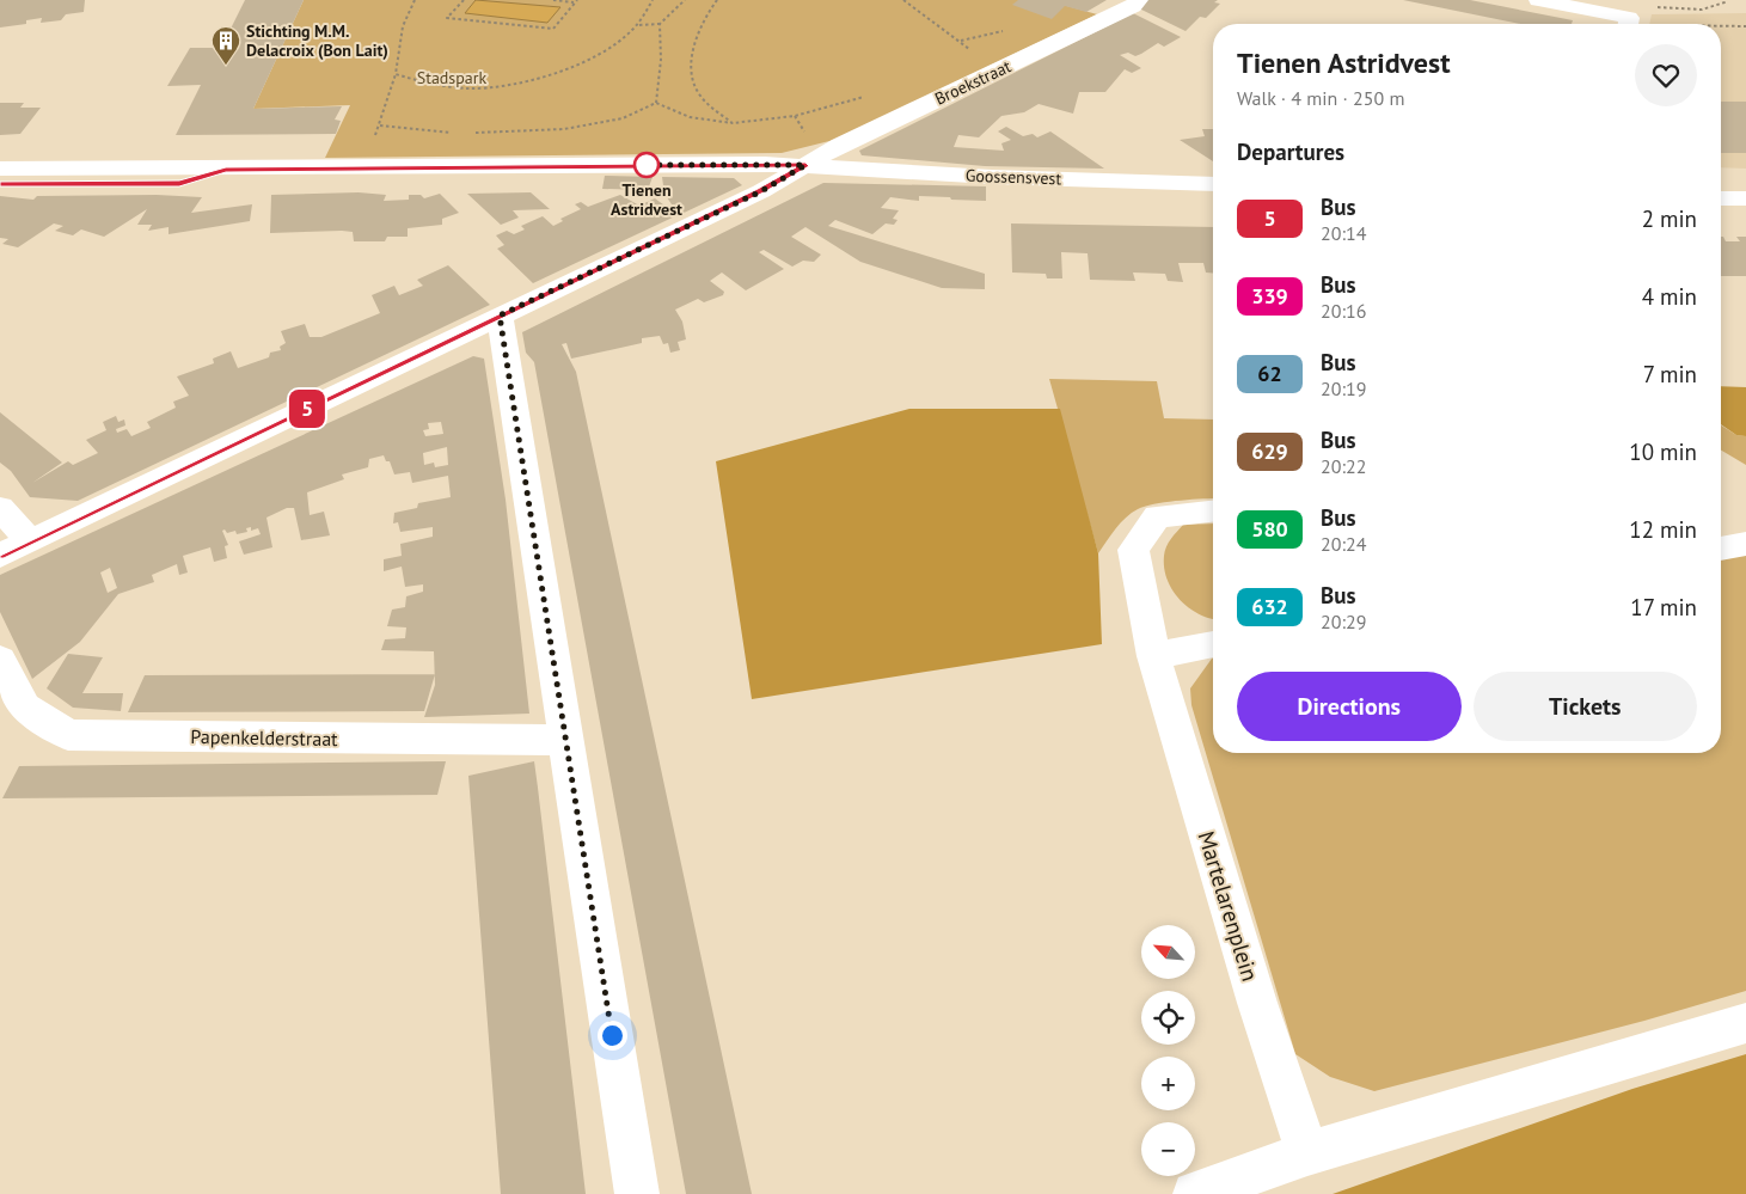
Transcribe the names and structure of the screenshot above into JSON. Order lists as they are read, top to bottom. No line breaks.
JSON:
{"streets":{"street":["Broekstraat","Goossensvest","Papenkelderstraat","Martelarenplein"]},"crossings":[["Broekstraat","Goossensvest"]],"parks":["Stadspark"],"places":{"building":["Stichting M.M. Delacroix (Bon Lait)"],"other":["Tienen Astridvest"]},"lines":["bus line 5"],"north":"top left","page":{"on_map":"5","heading":[["Tienen Astridvest","Walk · 4 min · 250 m"],"Departures"],"list":[{"mark":"5","name":"Bus","note":"20:14","value":"2 min"},{"mark":"339","name":"Bus","note":"20:16","value":"4 min"},{"mark":"62","name":"Bus","note":"20:19","value":"7 min"},{"mark":"629","name":"Bus","note":"20:22","value":"10 min"},{"mark":"580","name":"Bus","note":"20:24","value":"12 min"},{"mark":"632","name":"Bus","note":"20:29","value":"17 min"}],"buttons":["Directions","Tickets"],"map_buttons":["+","−"]}}
